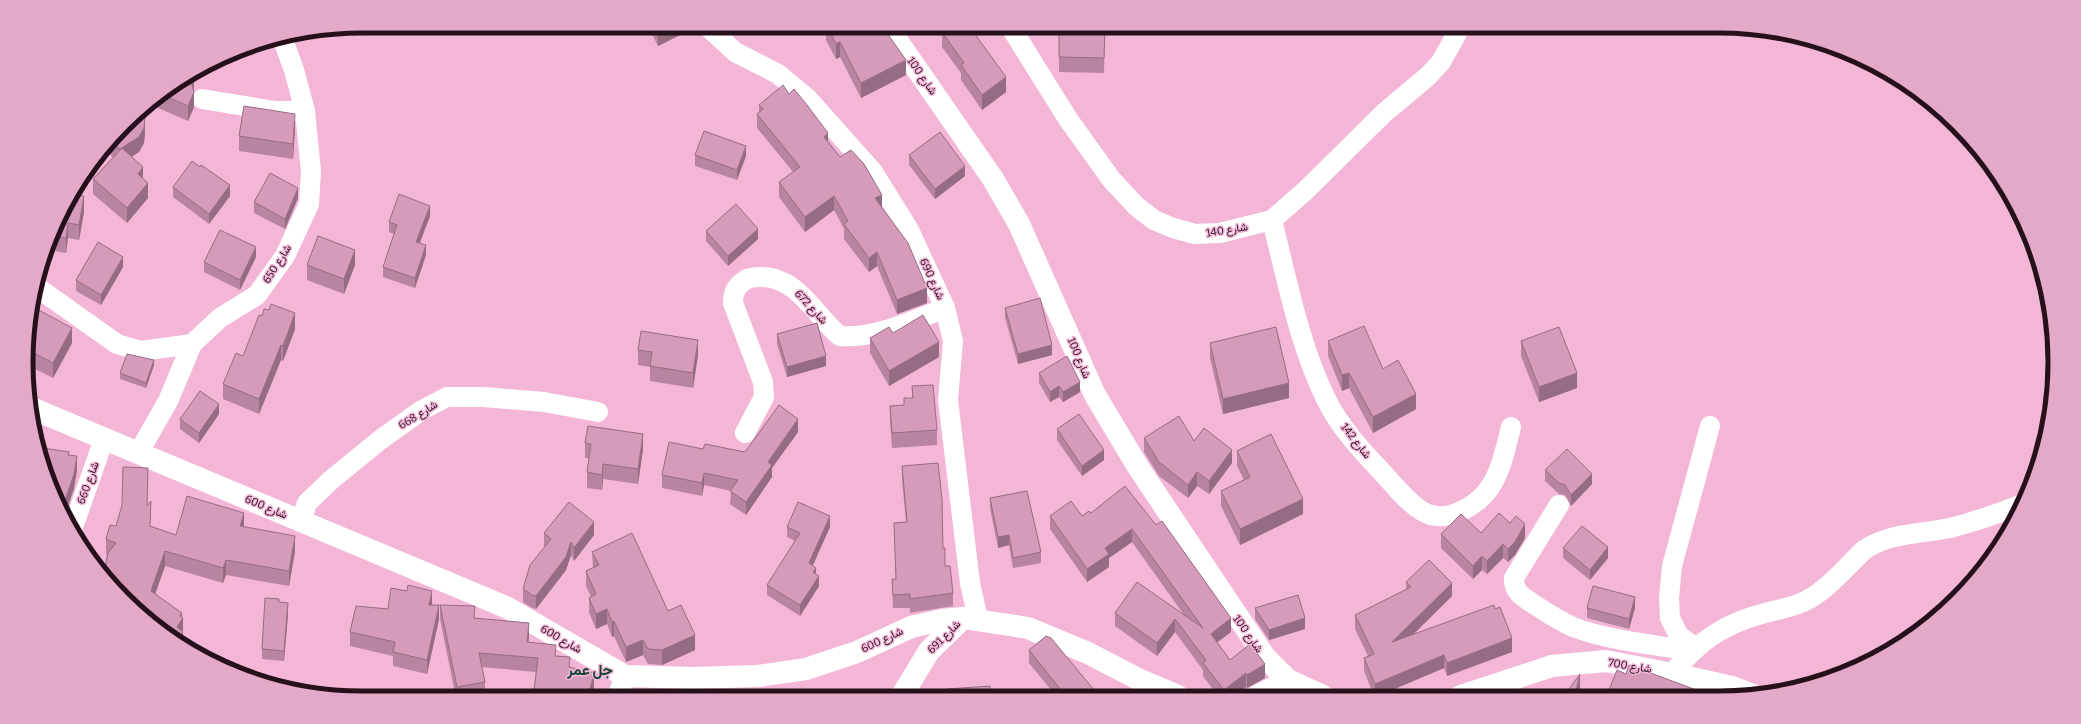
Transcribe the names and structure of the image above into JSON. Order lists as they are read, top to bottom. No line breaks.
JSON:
{"streets":{"main road":["شارع 100","شارع 600","شارع 691","شارع 700"],"street":["شارع 140","شارع 650","شارع 690","شارع 672","شارع 668","شارع 142","شارع 660"]},"crossings":[["شارع 140","شارع 142"],["شارع 650","شارع 600"],["شارع 690","شارع 672"],["شارع 690","شارع 600"],["شارع 690","شارع 691"],["شارع 668","شارع 600"],["شارع 660","شارع 600"],["شارع 600","شارع 691"]],"districts":["جل عمر"]}
